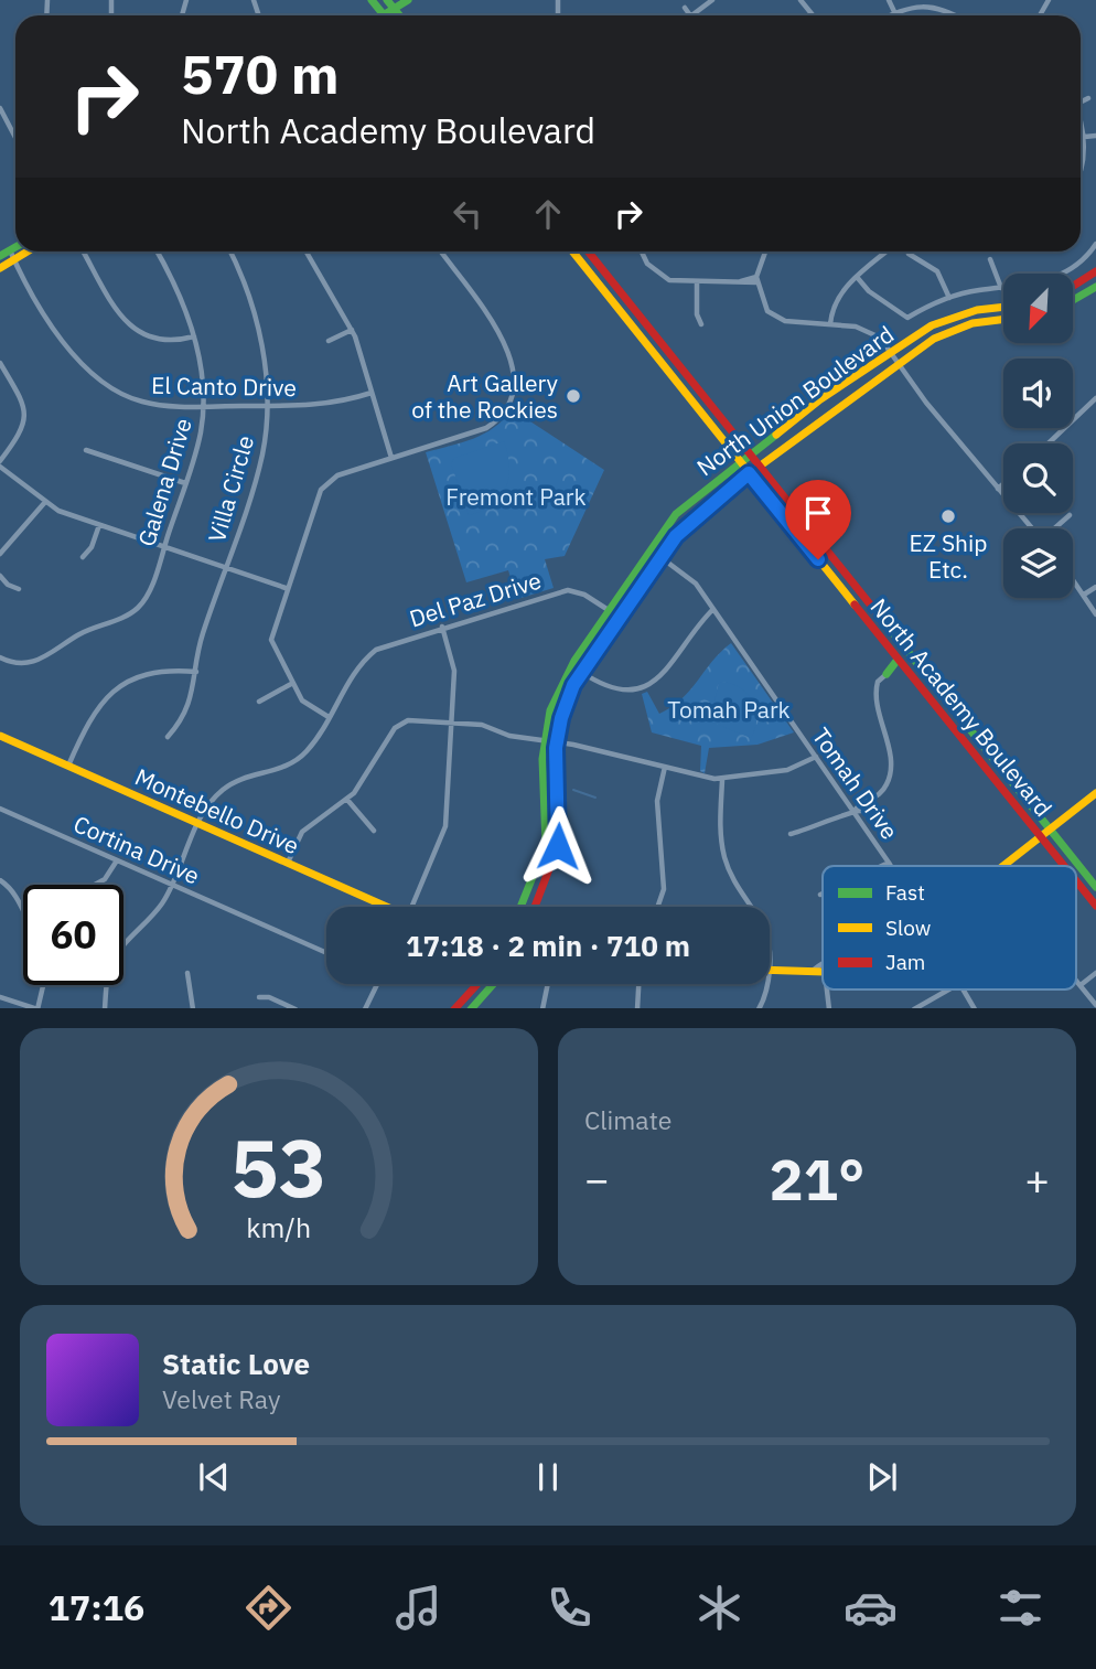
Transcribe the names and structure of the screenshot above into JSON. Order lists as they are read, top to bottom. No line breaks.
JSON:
{"streets":{"main road":["North Union Boulevard","North Academy Boulevard","Montebello Drive"],"street":["El Canto Drive","Galena Drive","Villa Circle","Del Paz Drive","Tomah Drive","Cortina Drive"]},"crossings":[["El Canto Drive","Galena Drive"],["El Canto Drive","Villa Circle"],["North Union Boulevard","Del Paz Drive"],["North Union Boulevard","North Academy Boulevard"],["North Union Boulevard","Tomah Drive"],["Del Paz Drive","Montebello Drive"],["Del Paz Drive","Cortina Drive"]],"parks":["Fremont Park","Tomah Park"],"places":["Art Gallery of the Rockies","EZ Ship Etc."],"legend":["Fast","Slow","Jam"],"north":"bottom left","page":{"turn":["570 m","North Academy Boulevard"],"limit":"60","trip":"17:18 · 2 min · 710 m","tile":"Climate","heat":["−","21°","+"],"song":["Static Love","Velvet Ray"],"tabs":"17:16","gauge":["53","km/h"]}}
